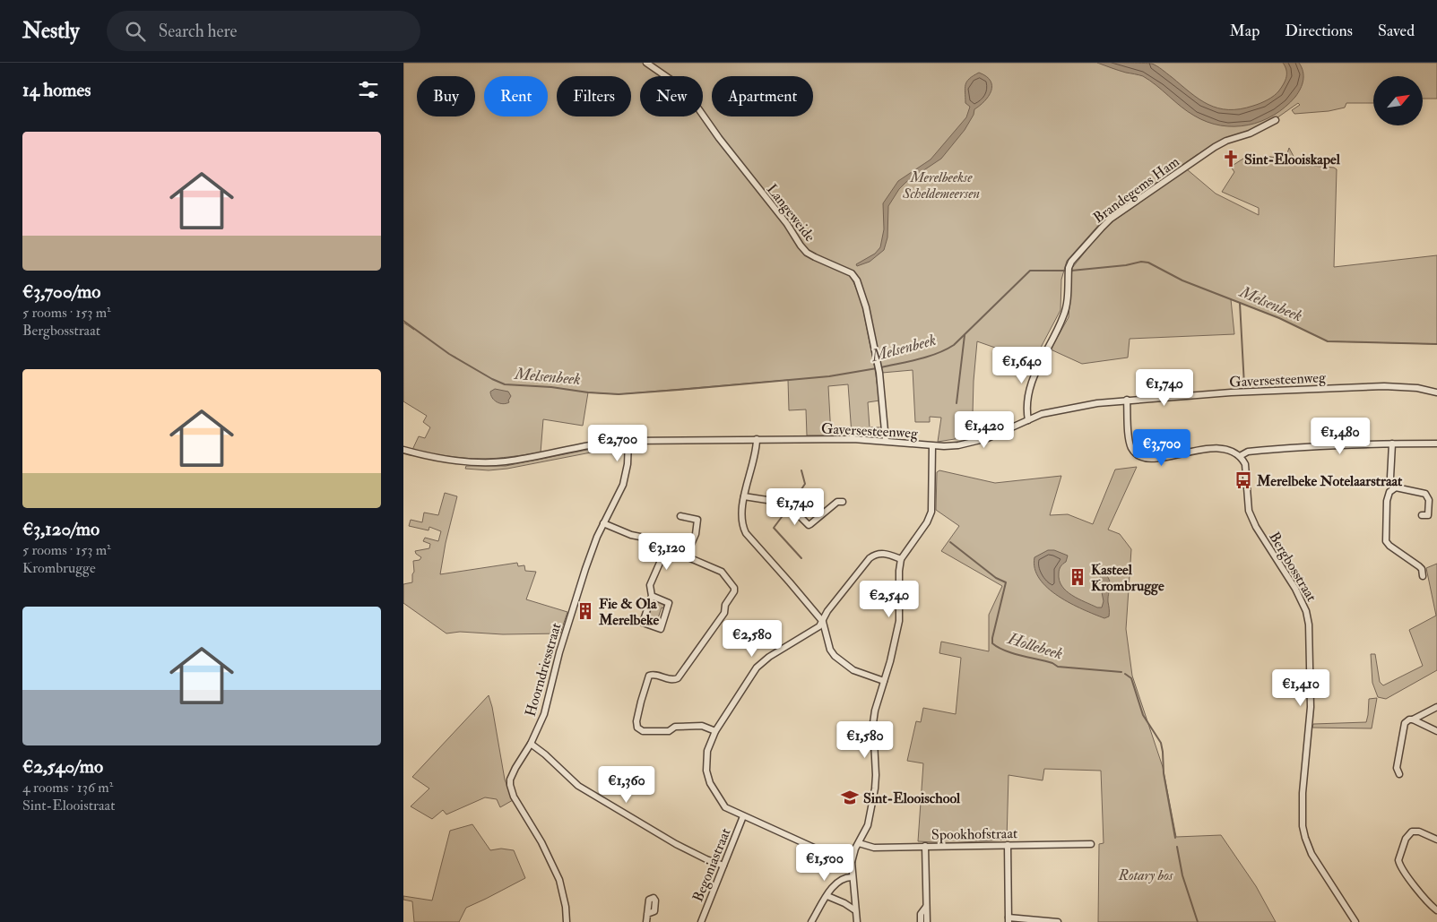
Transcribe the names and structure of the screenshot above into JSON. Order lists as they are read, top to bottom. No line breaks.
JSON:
{"streets":{"street":["Brandegems Ham","Langeweide","Gaversesteenweg","Bergbosstraat","Hoorndriesstraat","Spookhofstraat","Begoniastraat"]},"crossings":[["Brandegems Ham","Gaversesteenweg"],["Langeweide","Gaversesteenweg"],["Gaversesteenweg","Hoorndriesstraat"]],"water":["Melsenbeek","Hollebeek"],"parks":["Merelbeekse Scheldemeersen","Rotary bos"],"places":{"church":["Sint-Elooiskapel"],"bus stop":["Merelbeke Notelaarstraat"],"building":["Kasteel Krombrugge","Fie & Ola Merelbeke"],"school or university":["Sint-Elooischool"]},"north":"top right","page":{"header":"Nestly","search":"Search here","nav":["Map","Directions","Saved"],"heading":"14 homes","chip":["Buy","Rent","Filters","New","Apartment"],"list":[{"name":"€3,700/mo","note":"5 rooms · 153 m² · Bergbosstraat"},{"name":"€3,120/mo","note":"5 rooms · 153 m² · Krombrugge"},{"name":"€2,540/mo","note":"4 rooms · 136 m² · Sint-Elooistraat"}],"price":["€1,640","€1,740","€1,420","€1,480","€2,700","€3,700","€1,740","€3,120","€2,540","€2,580","€1,410","€1,580","€1,360","€1,500"]}}
